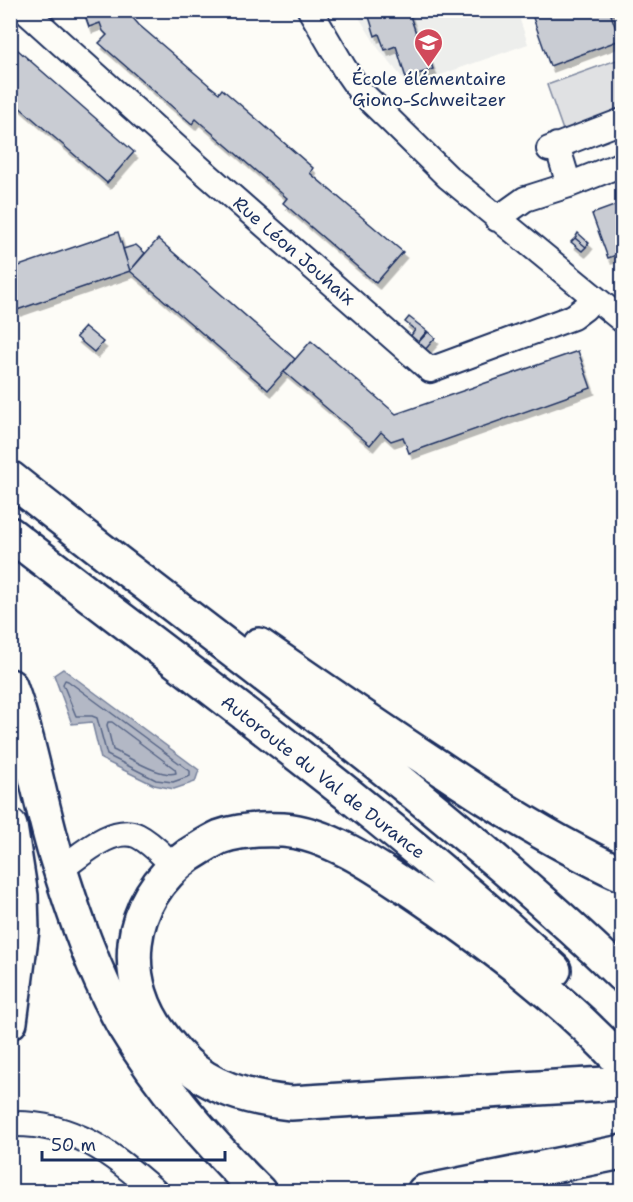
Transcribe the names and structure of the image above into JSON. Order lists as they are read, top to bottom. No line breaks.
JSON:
{"streets":{"highway":["Autoroute du Val de Durance"],"street":["Rue Léon Jouhaix"]},"places":{"school or university":["École élémentaire Giono-Schweitzer"]},"scale_bar":"50 m"}
